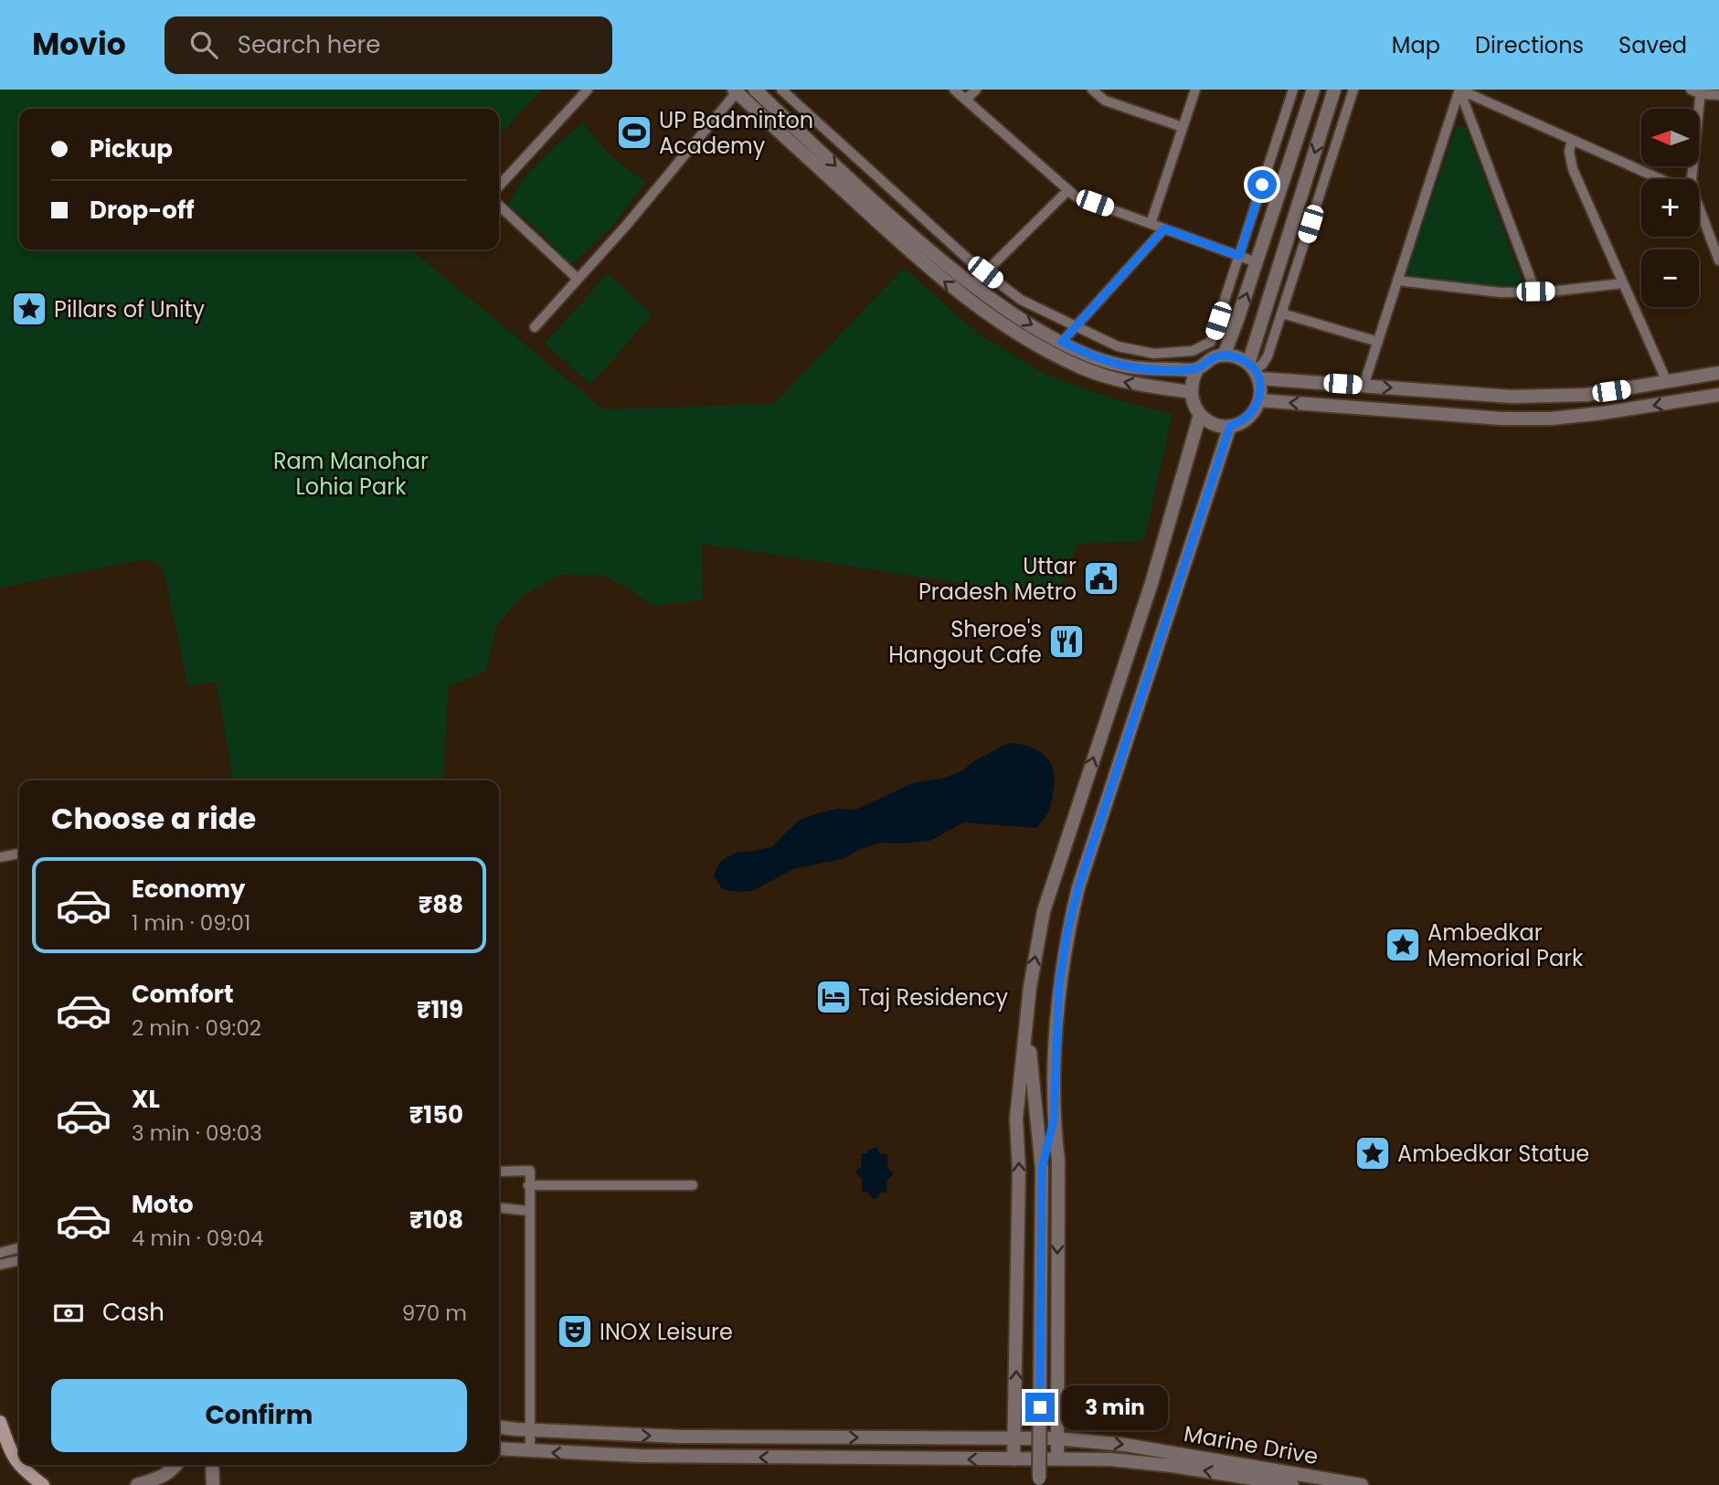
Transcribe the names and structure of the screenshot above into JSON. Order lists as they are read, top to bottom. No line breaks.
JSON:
{"streets":{"street":["Marine Drive"]},"parks":["Ram Manohar Lohia Park"],"places":{"sports":["UP Badminton Academy"],"place":["Pillars of Unity","Ambedkar Memorial Park","Ambedkar Statue"],"public building":["Uttar Pradesh Metro"],"restaurant":["Sheroe's Hangout Cafe"],"hotel":["Taj Residency"],"theatre":["INOX Leisure"]},"north":"left","page":{"header":"Movio","search":"Search here","nav":["Map","Directions","Saved"],"map_buttons":["+","−"],"banner":["Pickup","Drop-off"],"heading":"Choose a ride","list":[{"name":"Economy","note":"1 min · 09:01","value":"₹88"},{"name":"Comfort","note":"2 min · 09:02","value":"₹119"},{"name":"XL","note":"3 min · 09:03","value":"₹150"},{"name":"Moto","note":"4 min · 09:04","value":"₹108"}],"pay":["Cash","970 m"],"buttons":"Confirm","bubble":"3 min"}}
